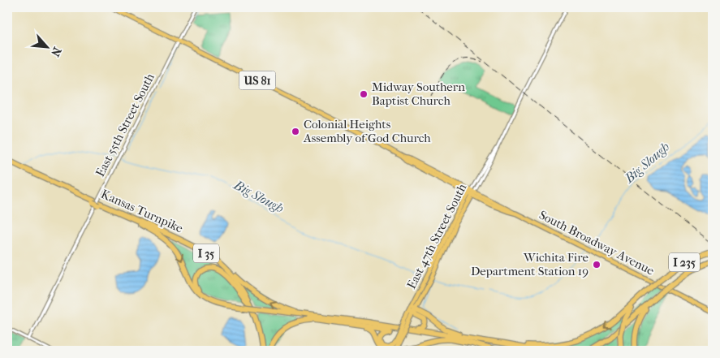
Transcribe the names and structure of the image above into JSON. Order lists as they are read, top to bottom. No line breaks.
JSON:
{"streets":{"highway":["Kansas Turnpike","I 35","I 235"],"main road":["US 81","East 47th Street South","South Broadway Avenue"],"street":["East 55th Street South"]},"crossings":[["East 55th Street South","South Broadway Avenue"],["East 47th Street South","South Broadway Avenue"]],"water":["Big Slough"],"places":["Midway Southern Baptist Church","Colonial Heights Assembly of God Church","Wichita Fire Department Station 19"],"north":"bottom right"}
